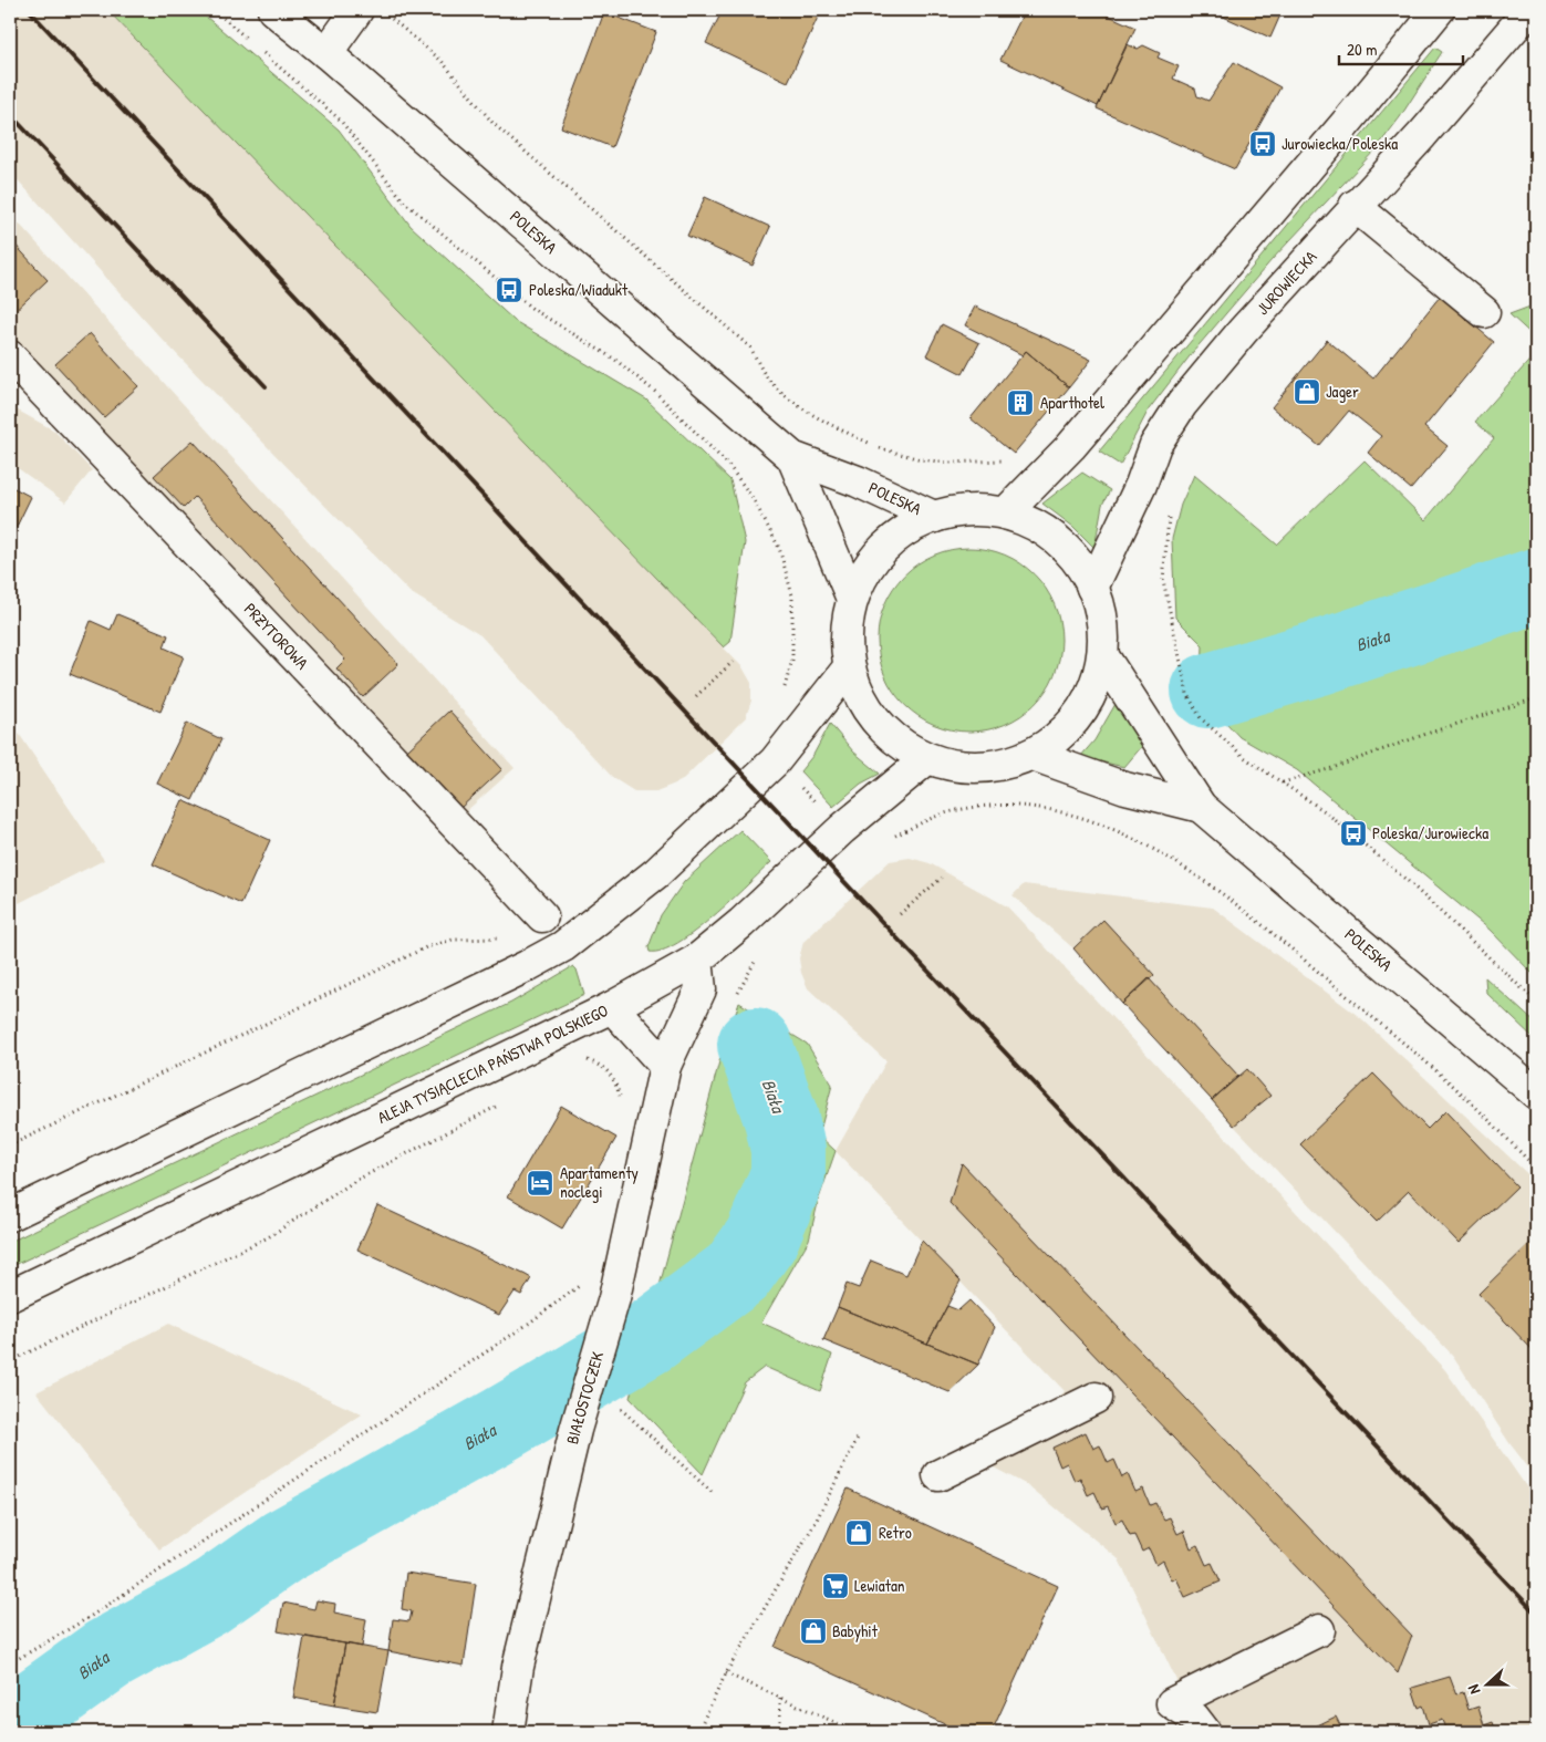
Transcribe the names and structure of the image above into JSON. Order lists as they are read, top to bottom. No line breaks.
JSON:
{"streets":{"main road":["POLESKA","JUROWIECKA","PRZYTOROWA","ALEJA TYSIĄCLECIA PAŃSTWA POLSKIEGO","BIAŁOSTOCZEK"]},"crossings":[["ALEJA TYSIĄCLECIA PAŃSTWA POLSKIEGO","BIAŁOSTOCZEK"]],"water":["Biała"],"places":{"bus stop":["Jurowiecka/Poleska","Poleska/Wiadukt","Poleska/Jurowiecka"],"shop":["Jager","Retro","Babyhit"],"building":["Aparthotel"],"hotel":["Apartamenty noclegi"],"supermarket":["Lewiatan"]},"scale_bar":"20 m","north":"left"}
